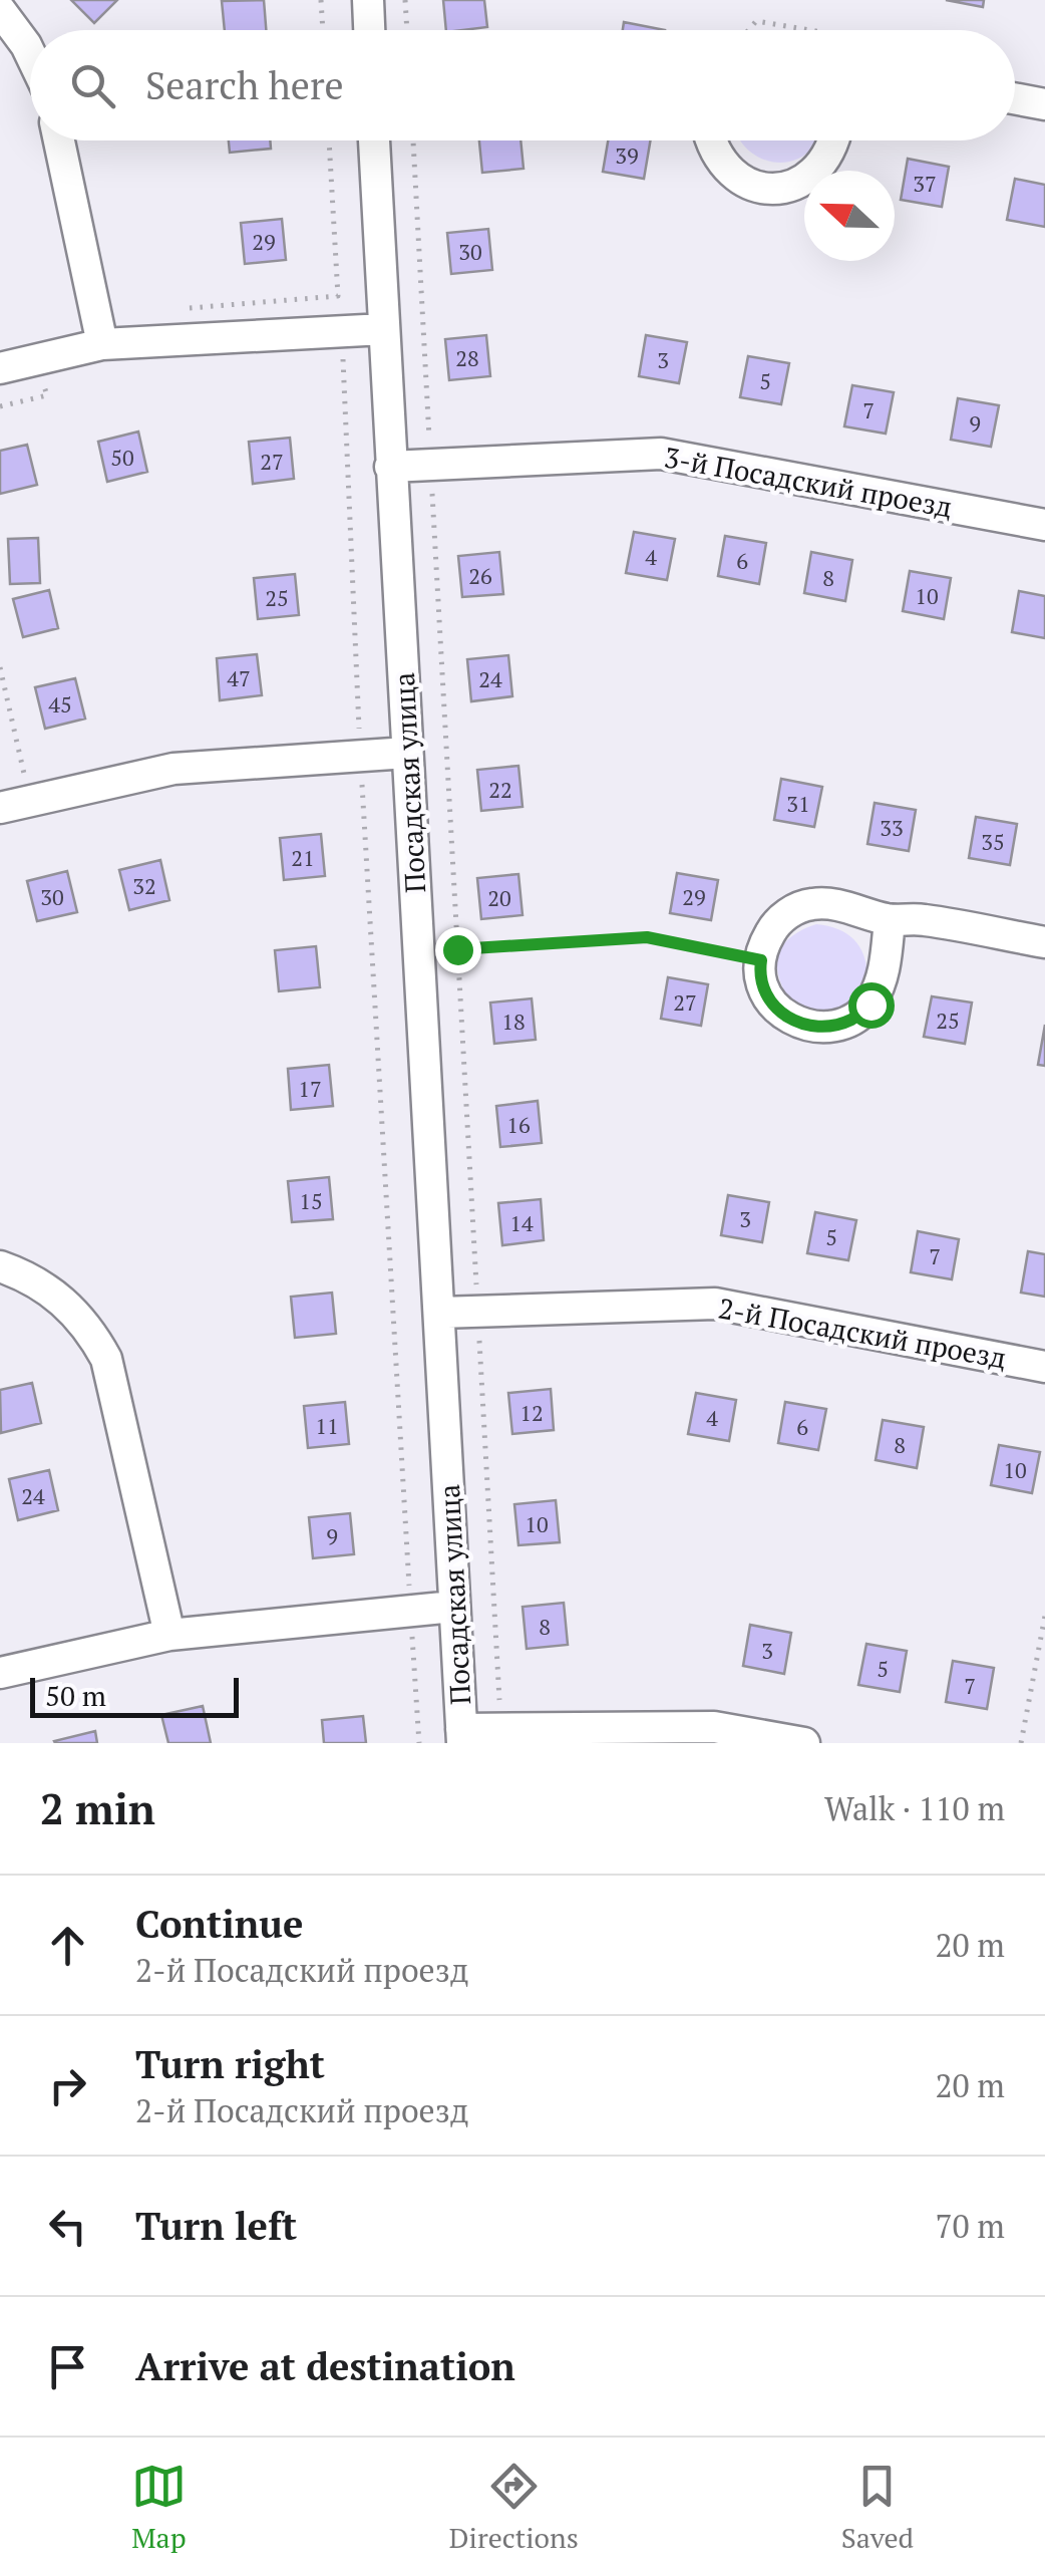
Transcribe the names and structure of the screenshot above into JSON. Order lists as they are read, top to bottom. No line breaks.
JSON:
{"streets":{"street":["3-й Посадский проезд","Посадская улица","2-й Посадский проезд"]},"crossings":[["3-й Посадский проезд","Посадская улица"],["Посадская улица","2-й Посадский проезд"]],"house_numbers":["39","37","29","30","28","3","5","7","9","50","27","4","6","26","8","10","25","47","24","45","22","31","33","35","21","32","30","29","20","27","25","18","17","16","15","3","14","5","7","12","4","11","6","8","10","24","10","9","8","3","5","7"],"scale_bar":"50 m","north":"left","page":{"search":"Search here","scale":"50 m","heading":["2 min","Walk · 110 m"],"list":[["Continue","2-й Посадский проезд","20 m"],["Turn right","2-й Посадский проезд","20 m"],["Turn left","70 m"],"Arrive at destination"],"nav":["Map","Directions","Saved"]}}
